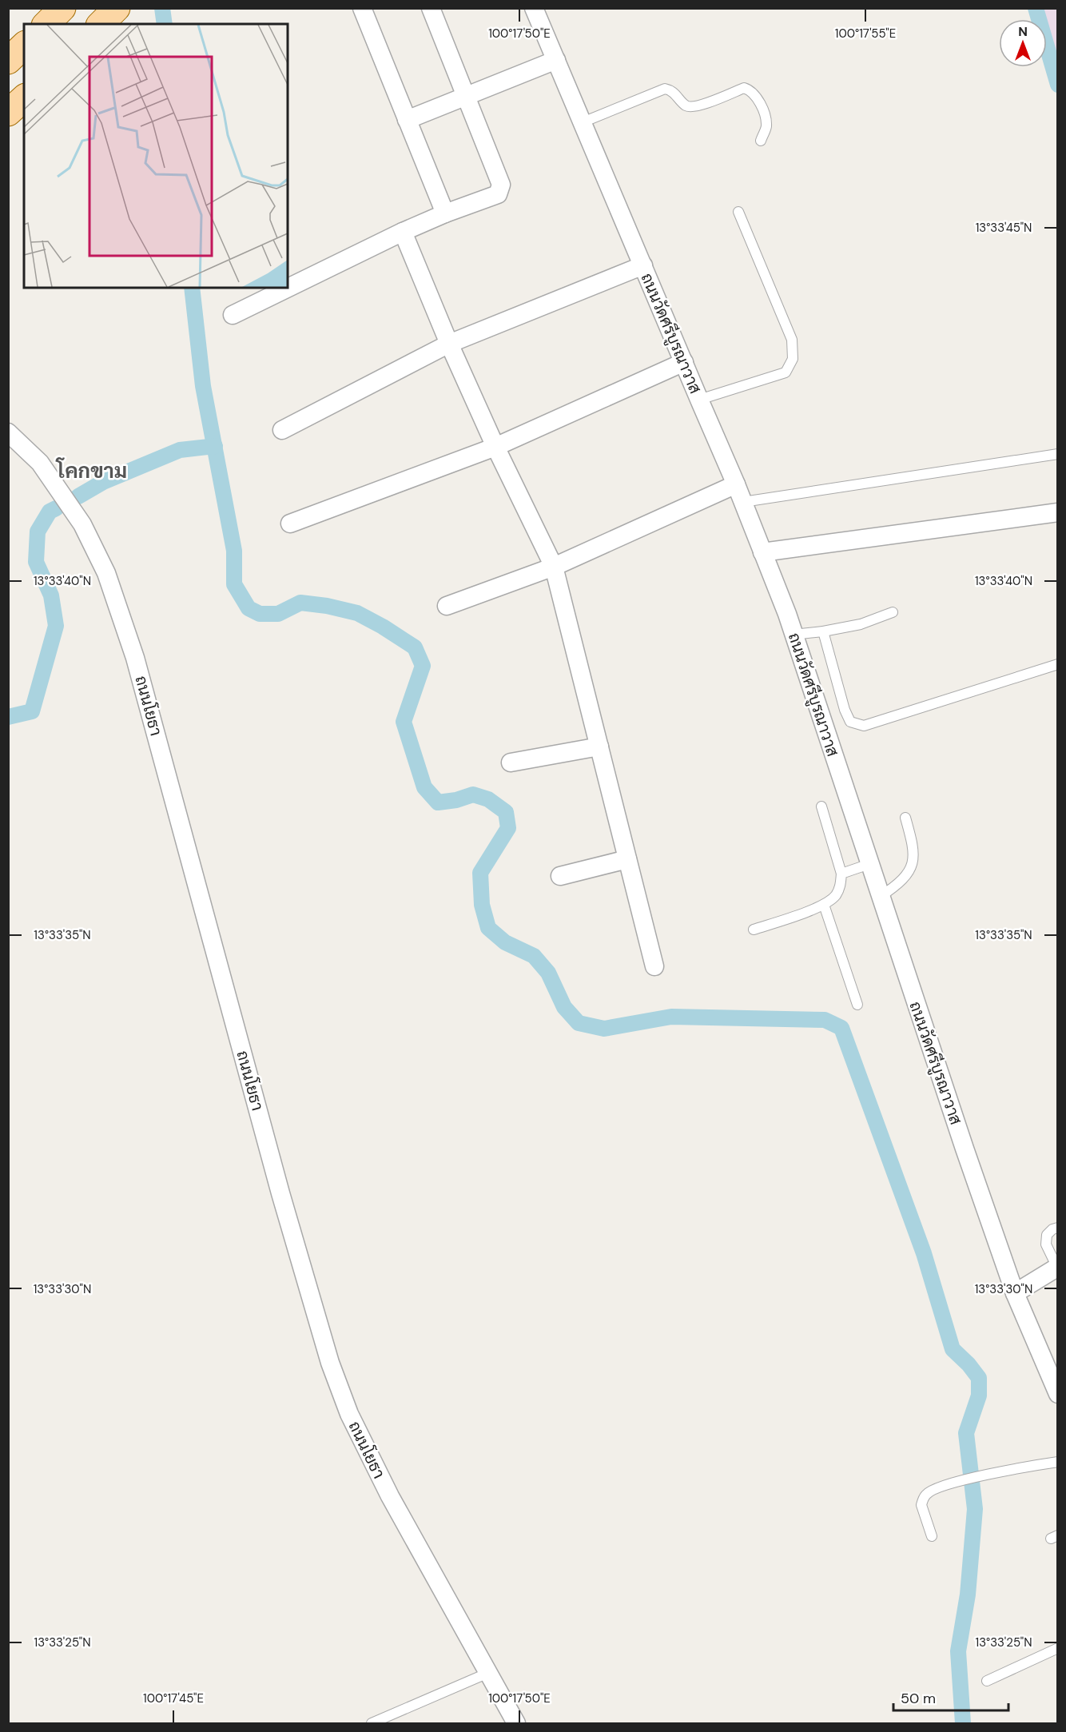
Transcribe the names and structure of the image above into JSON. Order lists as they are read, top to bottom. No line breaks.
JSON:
{"streets":{"street":["ถนนวัดศรีบูรณาวาส","ถนนโยธา"]},"districts":["โคกขาม"],"scale_bar":"50 m","north":"top","coordinates":["100°17'50\"E","100°17'55\"E","13°33'45\"N","13°33'40\"N","13°33'35\"N","13°33'30\"N","13°33'25\"N","100°17'45\"E"]}
